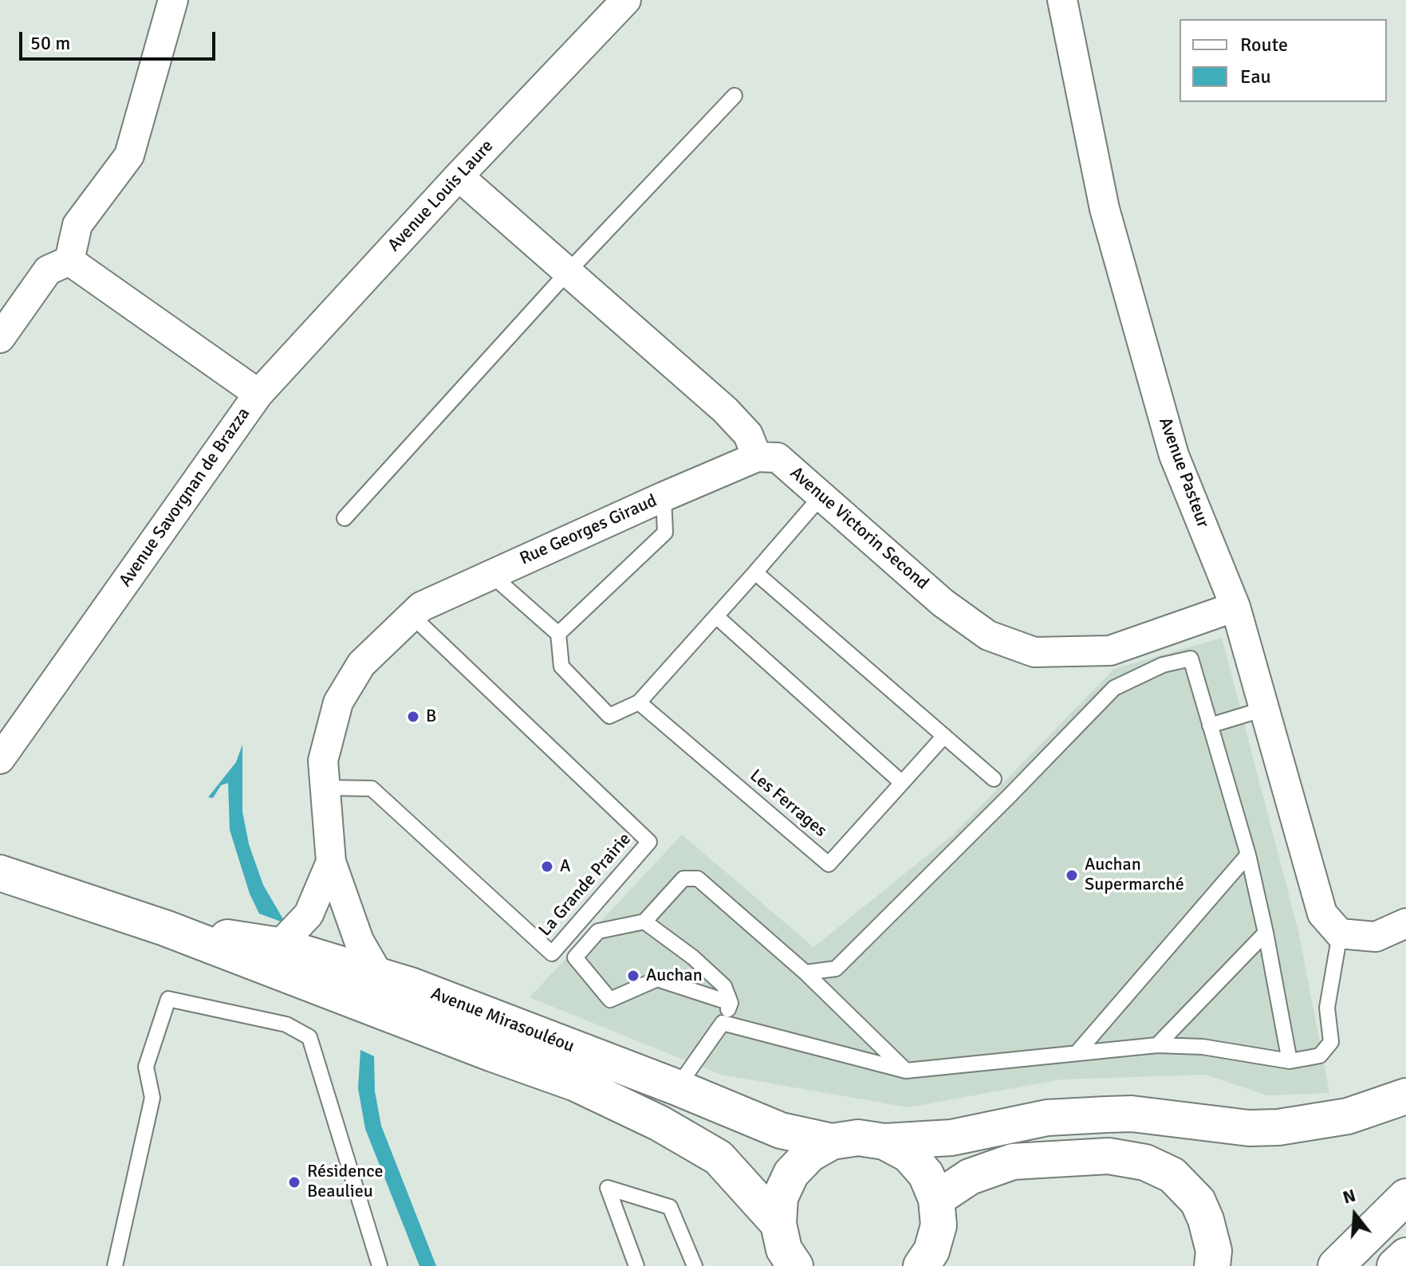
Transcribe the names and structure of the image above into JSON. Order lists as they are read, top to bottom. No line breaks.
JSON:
{"streets":{"main road":["Avenue Mirasouléou"],"street":["Avenue Louis Laure","Avenue Pasteur","Avenue Savorgnan de Brazza","Avenue Victorin Second","Rue Georges Giraud"],"lane":["Les Ferrages","La Grande Prairie"]},"crossings":[["Avenue Louis Laure","Avenue Savorgnan de Brazza"],["Avenue Pasteur","Avenue Victorin Second"],["Avenue Victorin Second","Rue Georges Giraud"],["Rue Georges Giraud","La Grande Prairie"]],"places":["B","A","Auchan Supermarché","Auchan","Résidence Beaulieu"],"legend":["Route","Eau"],"scale_bar":"50 m","north":"top"}
